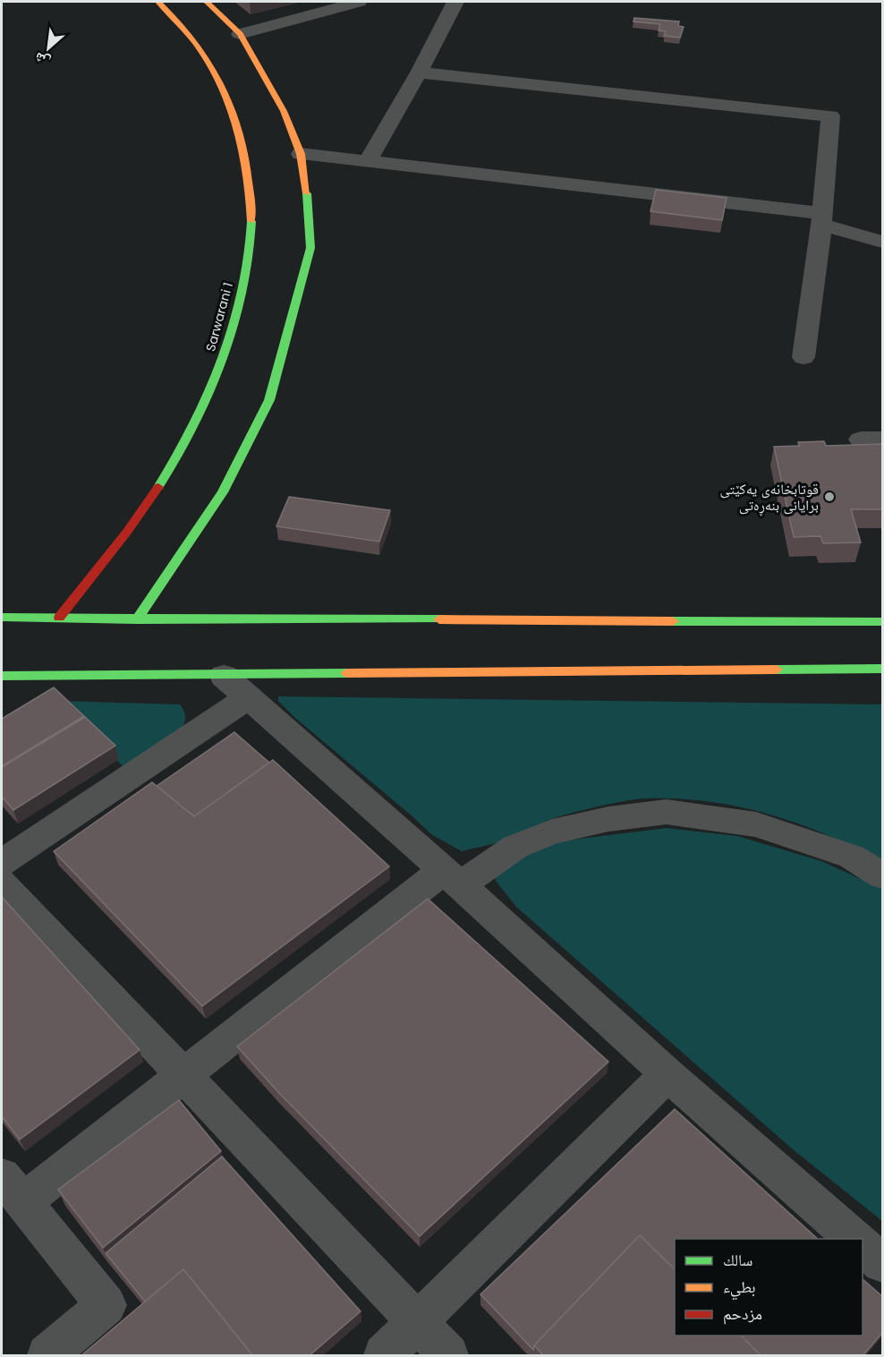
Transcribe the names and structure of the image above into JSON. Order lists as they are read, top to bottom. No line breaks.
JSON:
{"streets":{"main road":["Sarwarani 1"]},"places":["قوتابخانەی یەکێتی برایانی بنەڕەتی"],"legend":["سالك","بطيء","مزدحم"],"north":"bottom left"}
